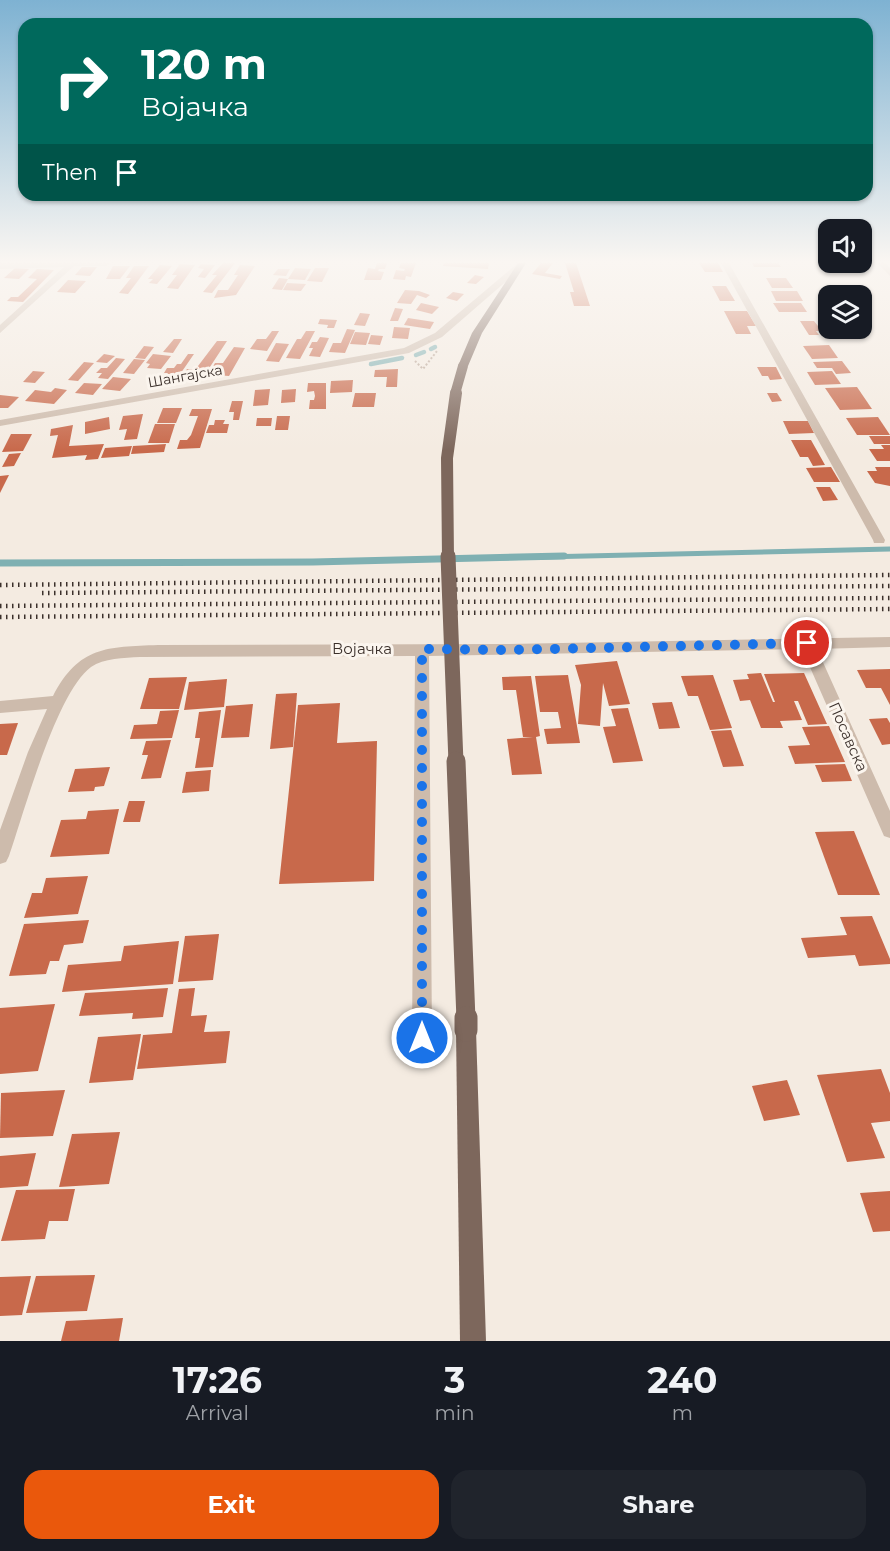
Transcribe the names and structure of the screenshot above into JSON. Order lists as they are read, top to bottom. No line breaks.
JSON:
{"streets":{"street":["Шангајска","Војачка","Посавска"]},"crossings":[["Војачка","Посавска"]],"page":{"turn":["120 m","Војачка"],"then":"Then","eta":["17:26","Arrival","3","min","240","m"],"buttons":["Exit","Share"]}}
